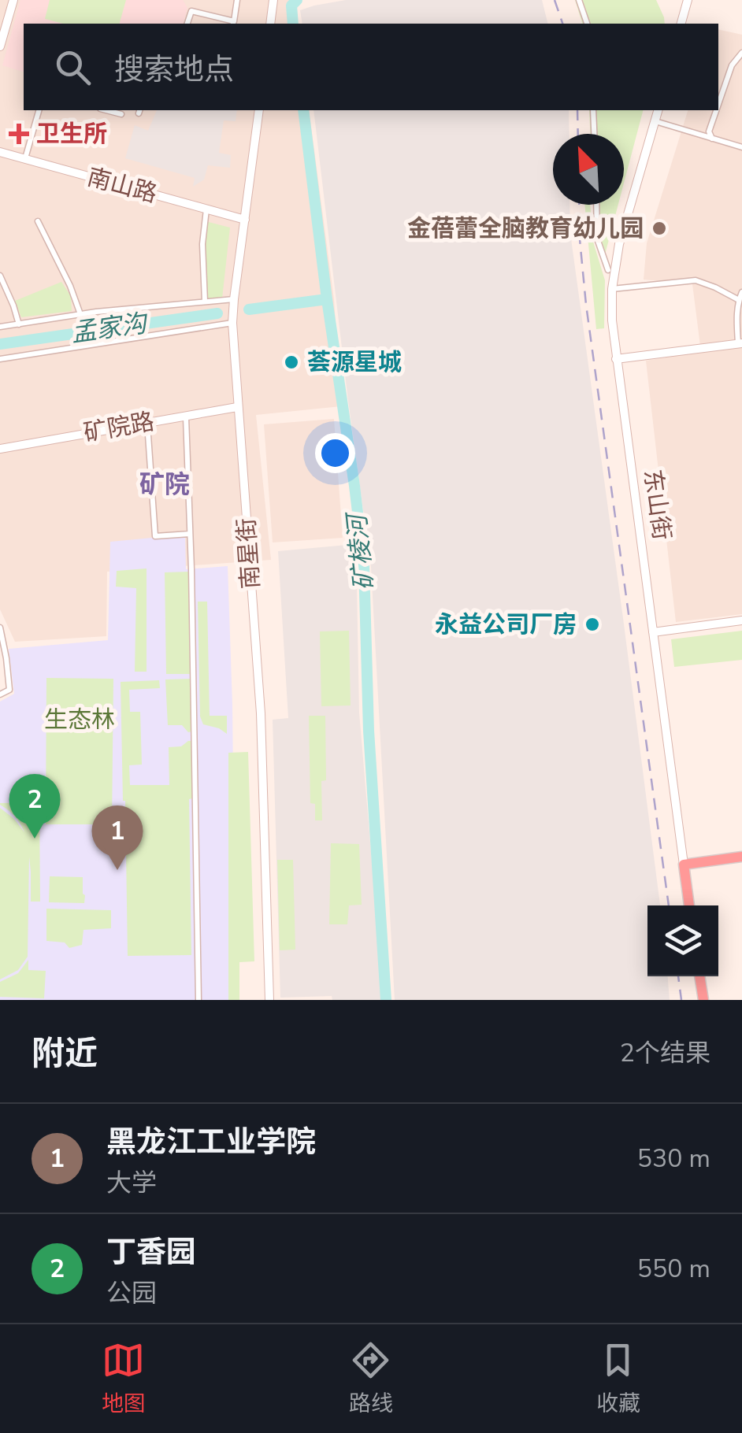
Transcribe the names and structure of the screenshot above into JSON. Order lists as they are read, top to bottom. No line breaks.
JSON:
{"streets":{"highway":["东山街"],"street":["南山路","矿院路","南星街"]},"crossings":[["南山路","南星街"],["矿院路","南星街"]],"districts":["矿院"],"water":["孟家沟","矿棱河"],"parks":["生态林"],"places":{"health":["卫生所"],"other":["金蓓蕾全脑教育幼儿园","荟源星城","永益公司厂房"]},"north":"top left","page":{"search":"搜索地点","pins":["2","1"],"heading":["附近","2个结果"],"list":[{"mark":"1","name":"黑龙江工业学院","note":"大学","value":"530 m"},{"mark":"2","name":"丁香园","note":"公园","value":"550 m"}],"nav":["地图","路线","收藏"]}}
